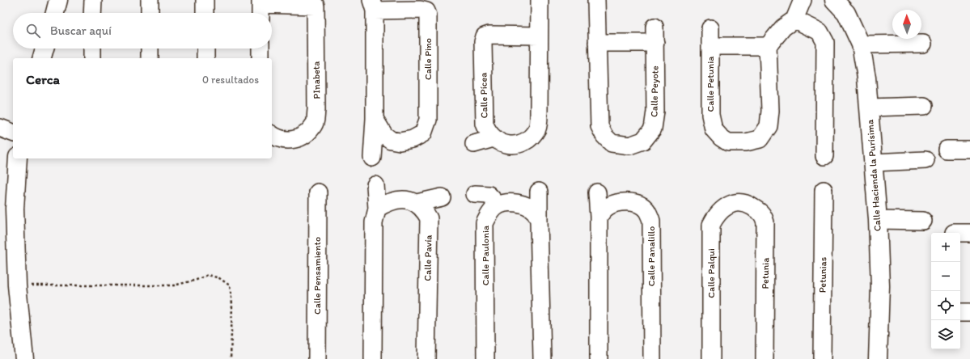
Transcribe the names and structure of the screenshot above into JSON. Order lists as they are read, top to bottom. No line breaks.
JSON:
{"streets":{"street":["Calle Pino","PInabeta","Calle Petunia","Calle Peyote","Calle Pícea","Calle Hacienda la Purísima","Calle Paulonia","Calle Panalillo","Calle Pavía","Calle Palqui","Petunia","Petunias","Calle Pensamiento"]},"crossings":[["Calle Palqui","Petunia"]],"north":"top","page":{"search":"Buscar aquí","heading":["Cerca","0 resultados"],"map_buttons":["+","−"]}}
